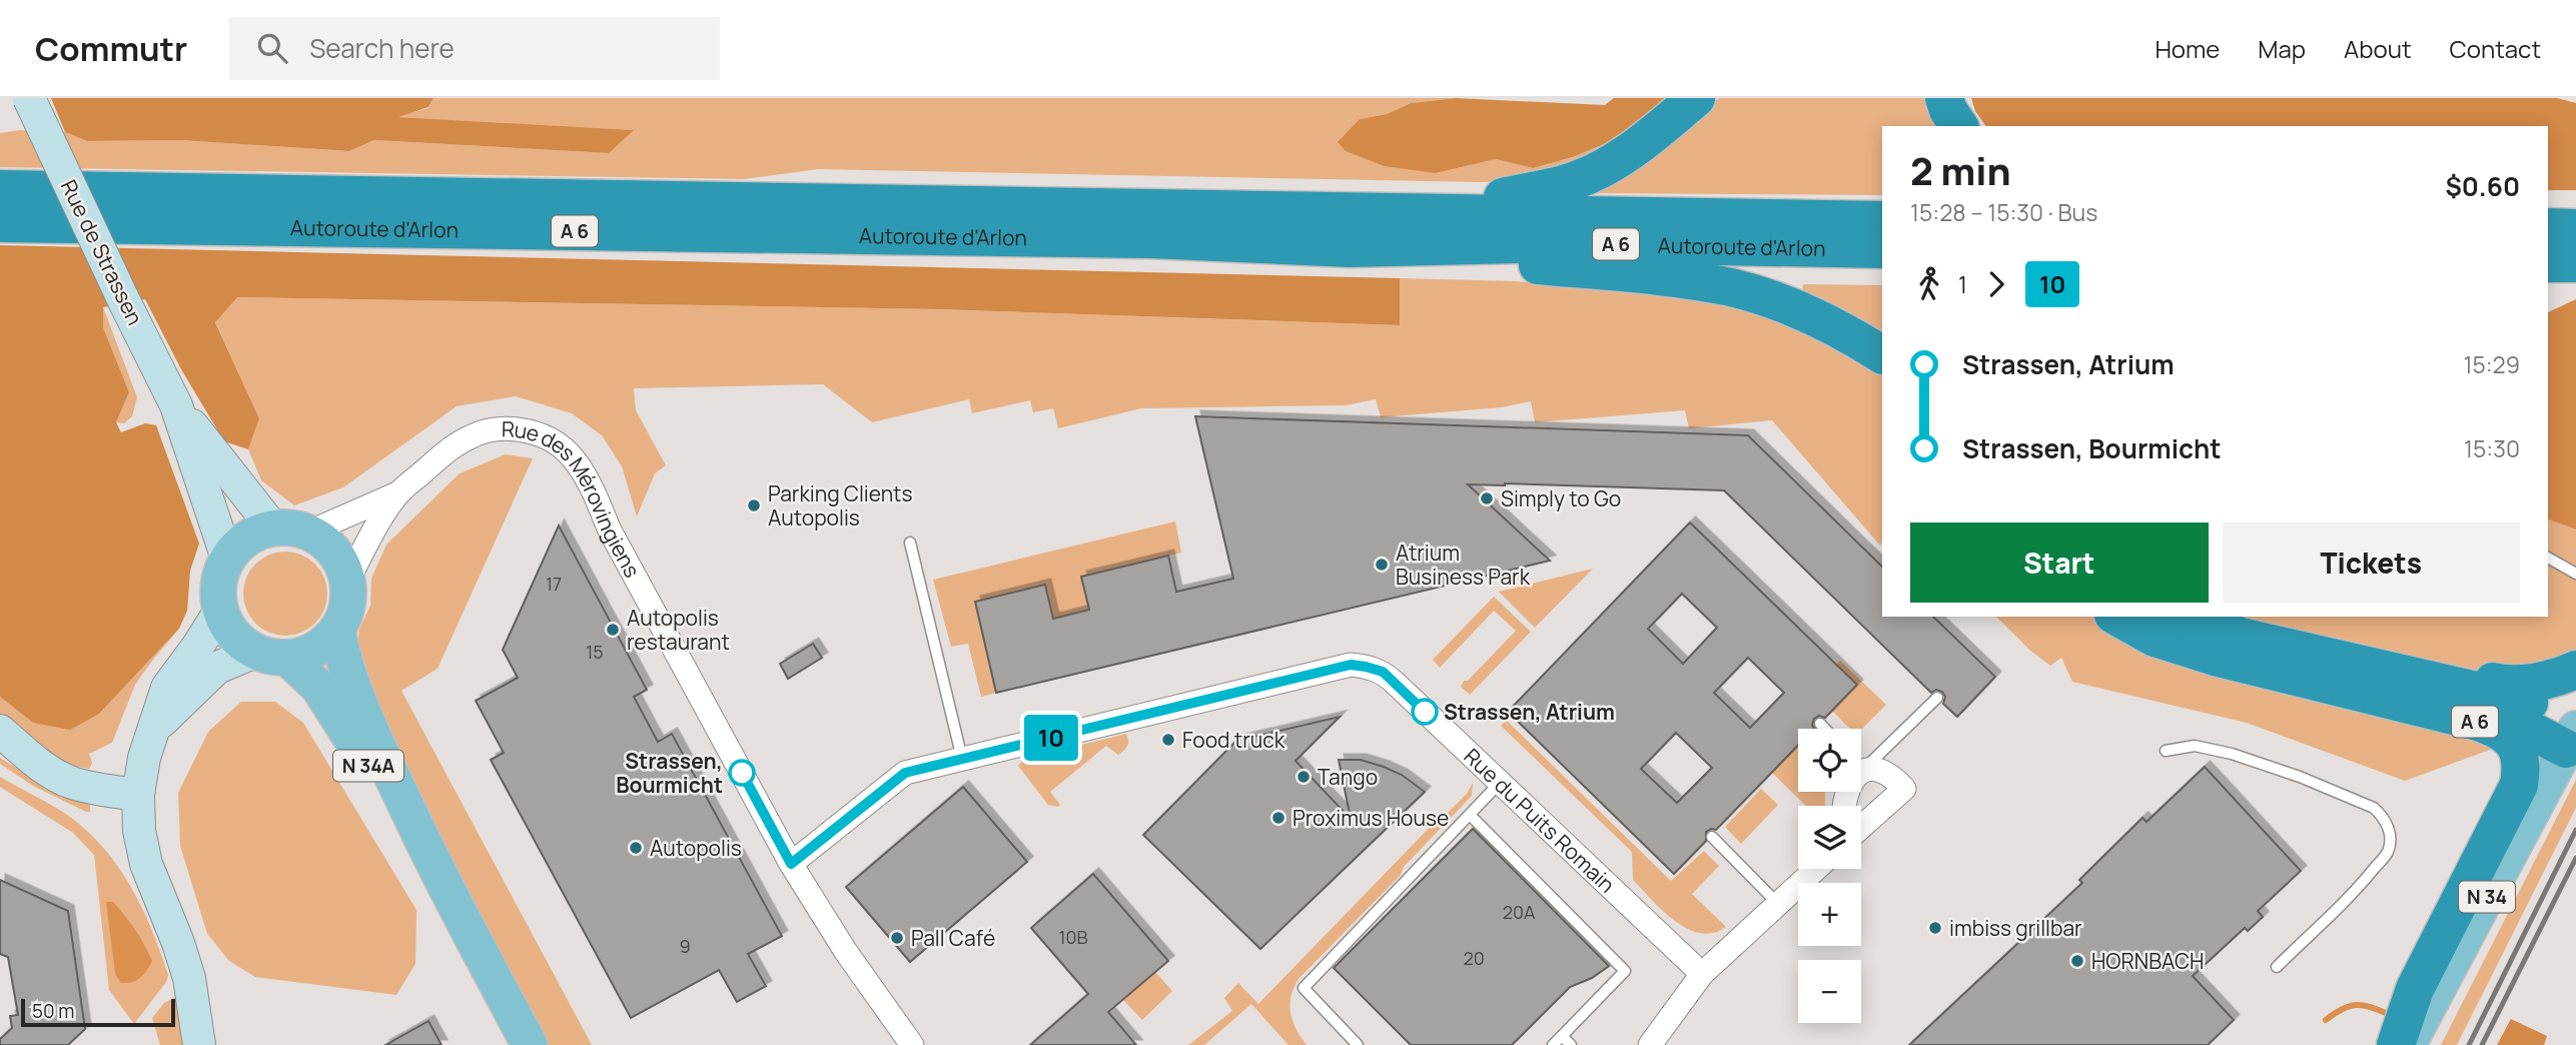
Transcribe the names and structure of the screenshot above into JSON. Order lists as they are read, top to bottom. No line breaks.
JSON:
{"streets":{"highway":["Autoroute d'Arlon","A 6"],"main road":["Rue de Strassen","N 34A","N 34"],"street":["Rue des Mérovingiens","Rue du Puits Romain"]},"crossings":[["Autoroute d'Arlon","A 6"],["A 6","N 34"],["Rue de Strassen","Rue des Mérovingiens"],["Rue de Strassen","N 34A"],["Rue des Mérovingiens","N 34A"],["Rue des Mérovingiens","Rue du Puits Romain"]],"places":["Simply to Go","Parking Clients Autopolis","Atrium Business Park","Autopolis restaurant","Strassen, Atrium","Food truck","Strassen, Bourmicht","Tango","Proximus House","Autopolis","imbiss grillbar","Pall Café","HORNBACH"],"lines":["bus line 10"],"house_numbers":["17","15","20A","10B","9","20"],"scale_bar":"50 m","page":{"header":"Commutr","search":"Search here","nav":["Home","Map","About","Contact"],"on_map":"10","heading":["2 min","15:28 – 15:30 · Bus","$0.60"],"legs":["1","10"],"list":[{"name":"Strassen, Atrium","value":"15:29"},{"name":"Strassen, Bourmicht","value":"15:30"}],"buttons":["Start","Tickets"],"map_buttons":["+","−"],"scale":"50 m"}}
